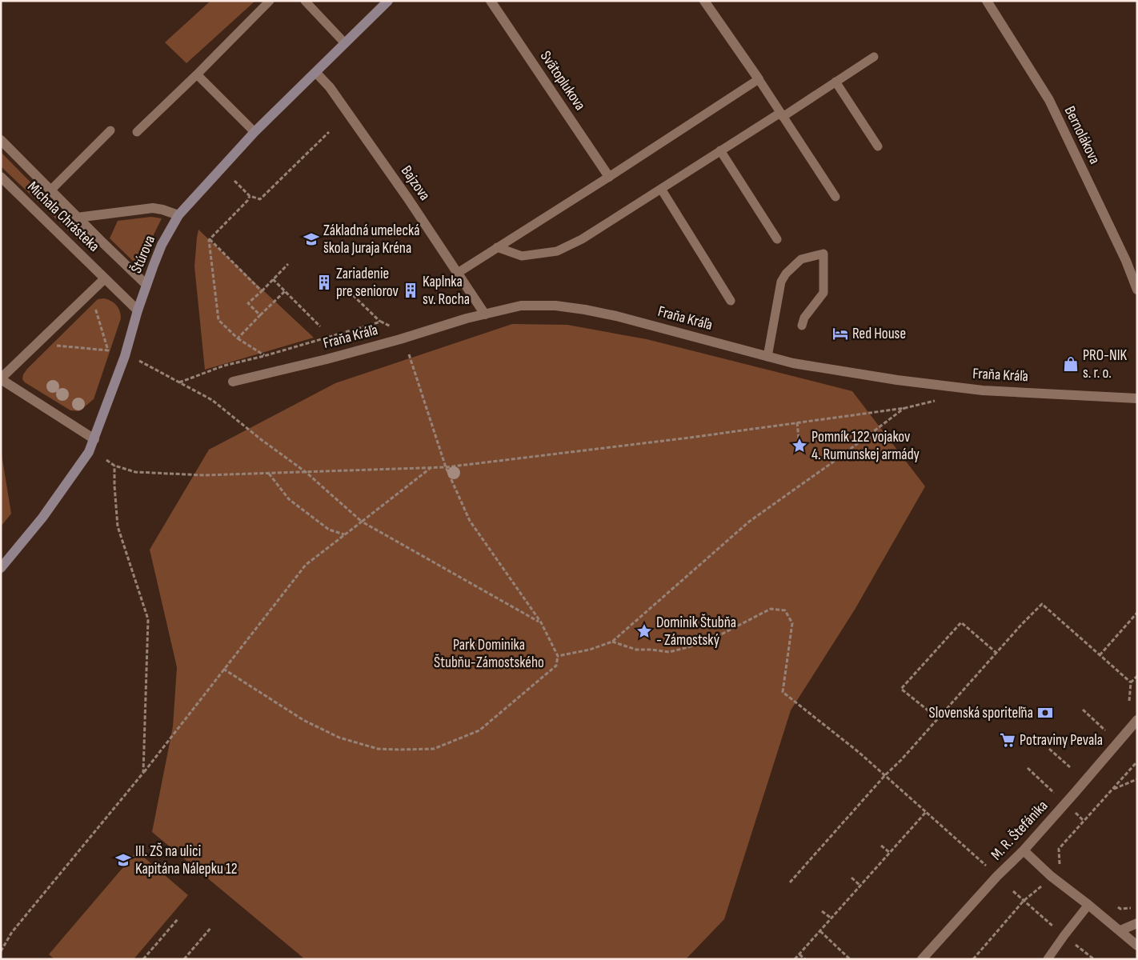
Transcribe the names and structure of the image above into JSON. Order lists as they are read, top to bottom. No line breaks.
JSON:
{"streets":{"main road":["Štúrova"],"street":["Svätoplukova","Bernolákova","Bajzova","Michala Chrásteka","Fraňa Kráľa","M. R. Štefánika"]},"crossings":[["Bajzova","Štúrova"],["Bajzova","Fraňa Kráľa"],["Michala Chrásteka","Štúrova"]],"parks":["Park Dominika Štubňu-Zámostského"],"places":{"school or university":["Základná umelecká škola Juraja Kréna","III. ZŠ na ulici Kapitána Nálepku 12"],"building":["Zariadenie pre seniorov","Kaplnka sv. Rocha"],"hotel":["Red House"],"shop":["PRO-NIK s. r. o."],"place":["Pomník 122 vojakov 4. Rumunskej armády","Dominik Štubňa - Zámostský"],"bank":["Slovenská sporiteľňa"],"supermarket":["Potraviny Pevala"]}}
